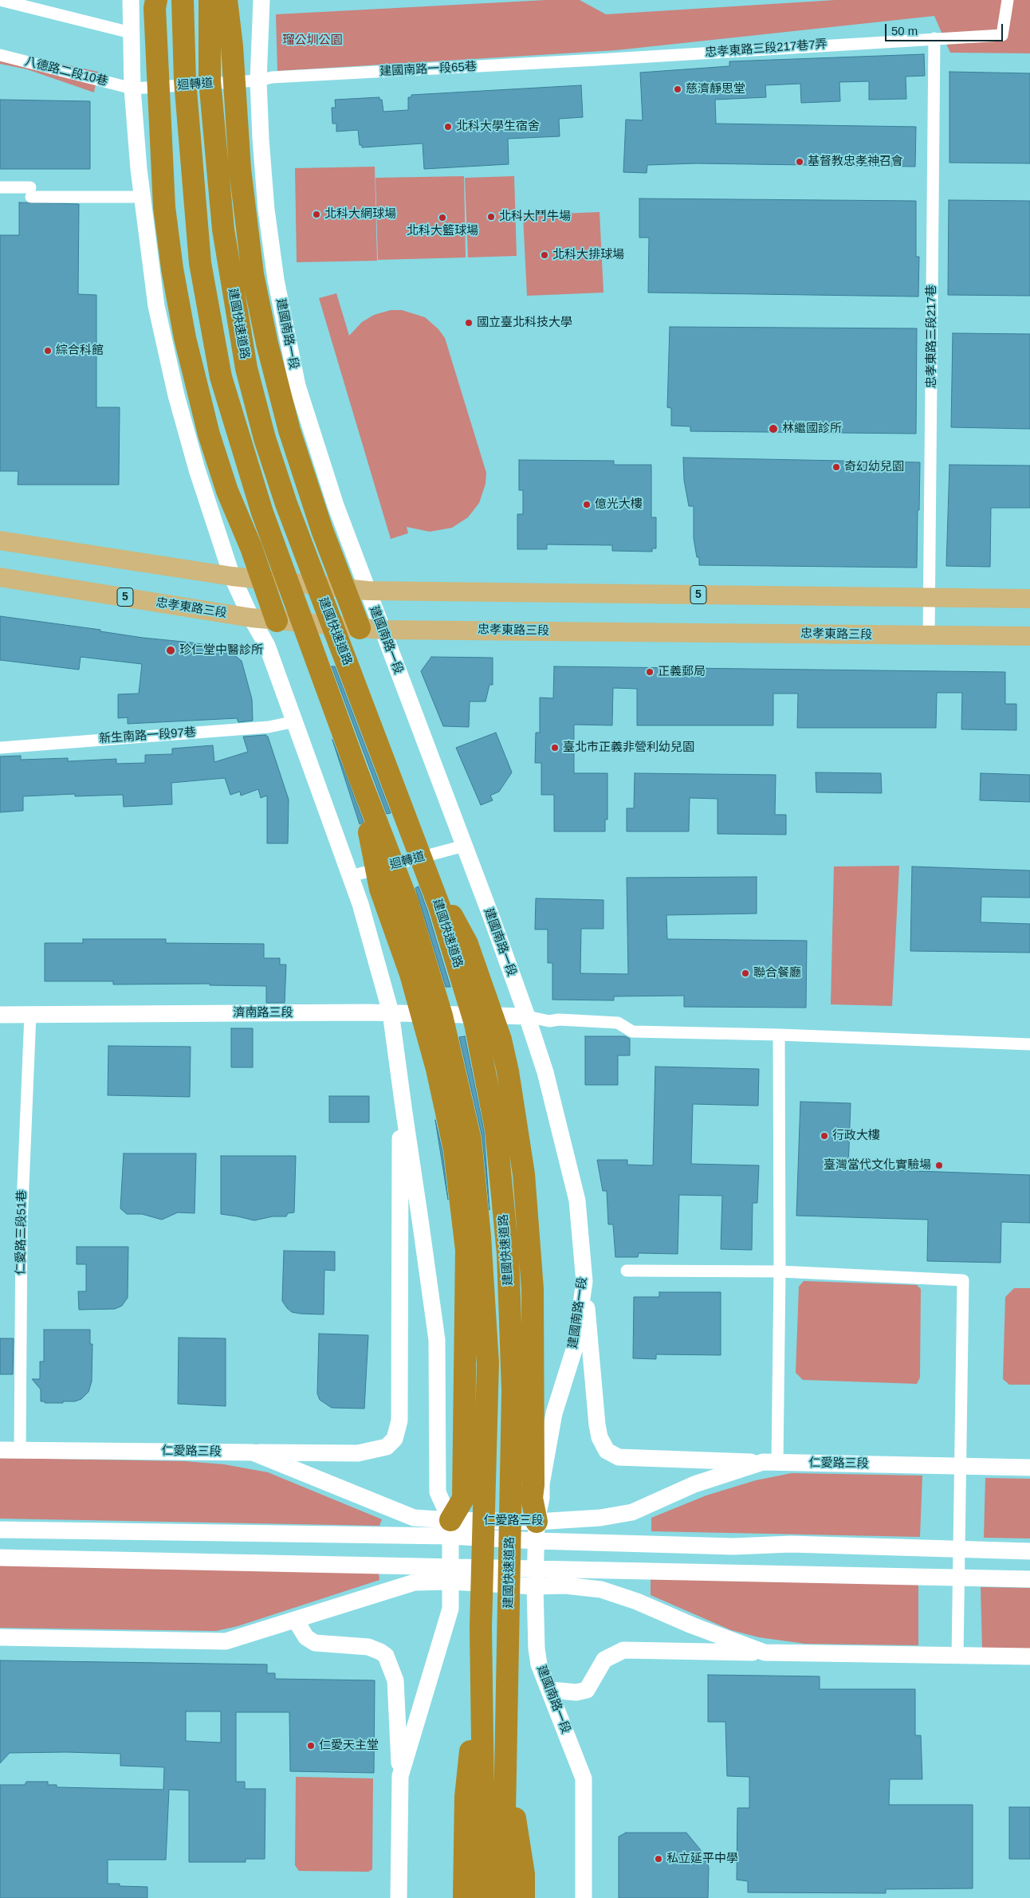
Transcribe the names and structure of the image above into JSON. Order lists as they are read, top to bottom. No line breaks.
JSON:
{"streets":{"highway":["建國快速道路"],"main road":["建國南路一段","5","忠孝東路三段","濟南路三段","仁愛路三段"],"street":["忠孝東路三段217巷7弄","建國南路一段65巷","八德路二段10巷","迴轉道","忠孝東路三段217巷","新生南路一段97巷","仁愛路三段51巷"]},"crossings":[["忠孝東路三段217巷7弄","建國南路一段65巷"],["忠孝東路三段217巷7弄","忠孝東路三段217巷"],["建國南路一段65巷","迴轉道"],["建國南路一段65巷","建國南路一段"],["八德路二段10巷","迴轉道"],["迴轉道","建國南路一段"],["建國南路一段","5"],["建國南路一段","忠孝東路三段"],["建國南路一段","濟南路三段"],["建國南路一段","仁愛路三段"],["忠孝東路三段217巷","5"],["忠孝東路三段217巷","忠孝東路三段"],["濟南路三段","仁愛路三段51巷"],["仁愛路三段51巷","仁愛路三段"]],"parks":["瑠公圳公園"],"places":["慈濟靜思堂","北科大學生宿舍","基督教忠孝神召會","北科大網球場","北科大鬥牛場","北科大籃球場","北科大排球場","國立臺北科技大學","綜合科館","林繼國診所","奇幻幼兒園","億光大樓","珍仁堂中醫診所","正義郵局","臺北市正義非營利幼兒園","聯合餐廳","行政大樓","臺灣當代文化實驗場","仁愛天主堂","私立延平中學"],"scale_bar":"50 m"}
